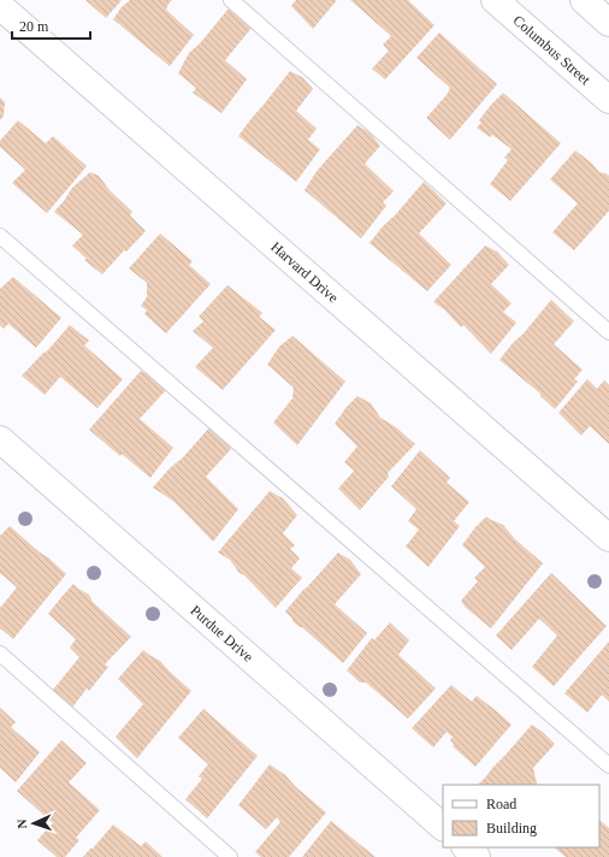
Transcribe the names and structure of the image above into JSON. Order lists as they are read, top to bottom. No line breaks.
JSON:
{"streets":{"street":["Columbus Street","Harvard Drive","Purdue Drive"]},"legend":["Road","Building"],"scale_bar":"20 m","north":"left"}
